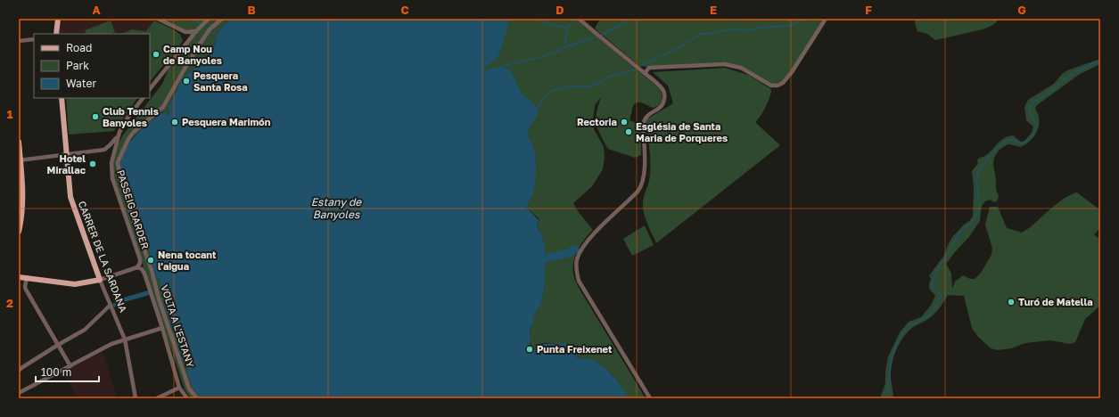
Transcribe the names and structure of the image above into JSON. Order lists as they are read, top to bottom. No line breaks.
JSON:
{"streets":{"main road":["CARRER DE LA SARDANA"],"street":["PASSEIG DARDER","VOLTA A L'ESTANY"]},"crossings":[["PASSEIG DARDER","VOLTA A L'ESTANY"]],"water":["Estany de Banyoles"],"places":["Camp Nou de Banyoles","Pesquera Santa Rosa","Club Tennis Banyoles","Pesquera Marimón","Rectoria","Església de Santa Maria de Porqueres","Hotel Mirallac","Nena tocant l'aigua","Turó de Matella","Punta Freixenet"],"legend":["Road","Park","Water"],"scale_bar":"100 m","grid":{"columns":["A","B","C","D","E","F","G"],"rows":["1","2"]}}
